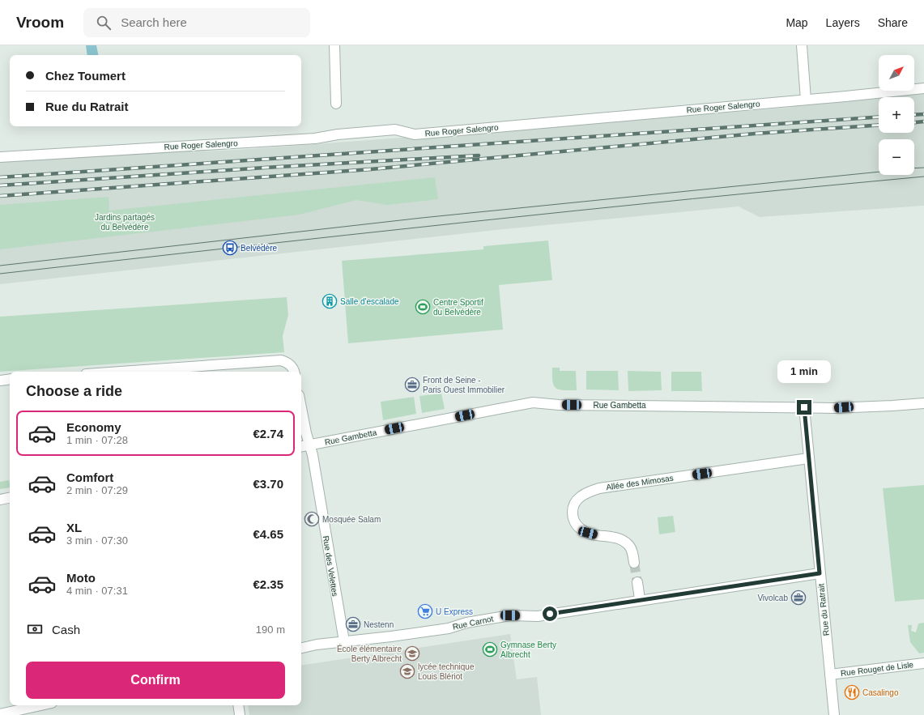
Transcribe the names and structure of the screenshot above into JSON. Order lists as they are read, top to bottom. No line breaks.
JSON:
{"streets":{"street":["Rue Roger Salengro","Rue Gambetta","Allée des Mimosas","Rue des Velettes","Rue du Ratrait","Rue Carnot","Rue Rouget de Lisle"]},"crossings":[["Rue Gambetta","Rue des Velettes"],["Rue Gambetta","Rue du Ratrait"],["Allée des Mimosas","Rue du Ratrait"],["Rue des Velettes","Rue Carnot"],["Rue du Ratrait","Rue Carnot"],["Rue du Ratrait","Rue Rouget de Lisle"]],"parks":["Jardins partagés du Belvédère"],"places":{"bus stop":["Belvédère"],"building":["Salle d'escalade"],"sports":["Centre Sportif du Belvédère","Gymnase Berty Albrecht"],"office":["Front de Seine - Paris Ouest Immobilier","Vivolcab","Nestenn"],"mosque":["Mosquée Salam"],"supermarket":["U Express"],"school or university":["École élémentaire Berty Albrecht","lycée technique Louis Blériot"],"restaurant":["Casalingo"]},"north":"top right","page":{"header":"Vroom","search":"Search here","nav":["Map","Layers","Share"],"map_buttons":["+","−"],"banner":["Chez Toumert","Rue du Ratrait"],"bubble":"1 min","heading":"Choose a ride","list":[{"name":"Economy","note":"1 min · 07:28","value":"€2.74"},{"name":"Comfort","note":"2 min · 07:29","value":"€3.70"},{"name":"XL","note":"3 min · 07:30","value":"€4.65"},{"name":"Moto","note":"4 min · 07:31","value":"€2.35"}],"pay":["Cash","190 m"],"buttons":"Confirm"}}
